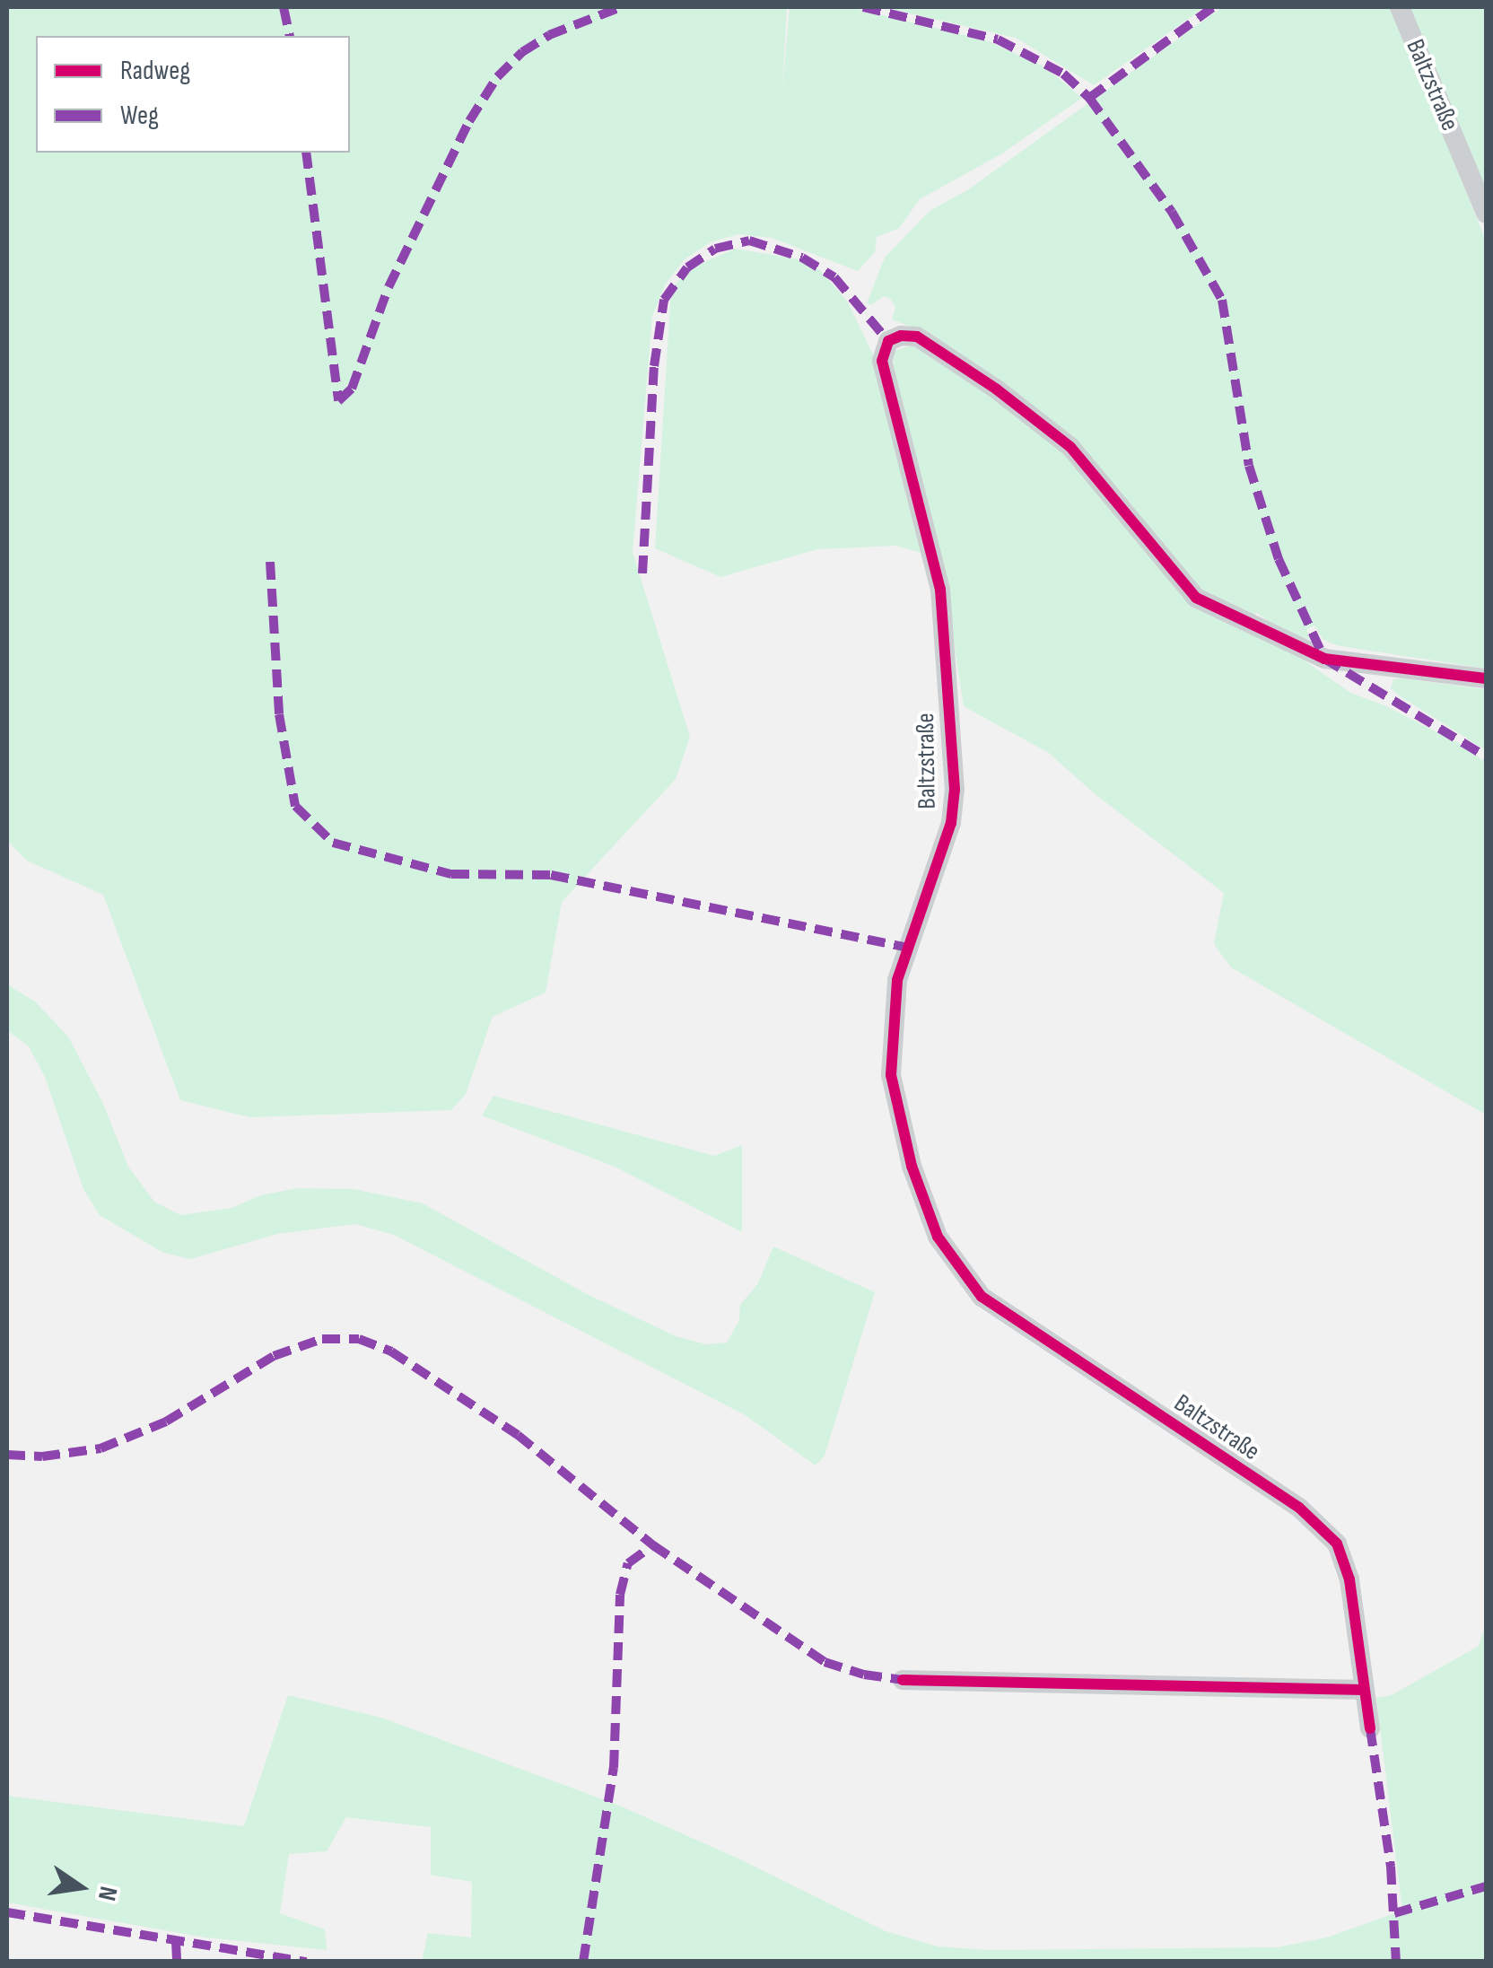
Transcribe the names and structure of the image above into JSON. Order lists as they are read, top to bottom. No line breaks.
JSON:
{"streets":{"street":["Baltzstraße"]},"legend":["Radweg","Weg"],"north":"right"}
